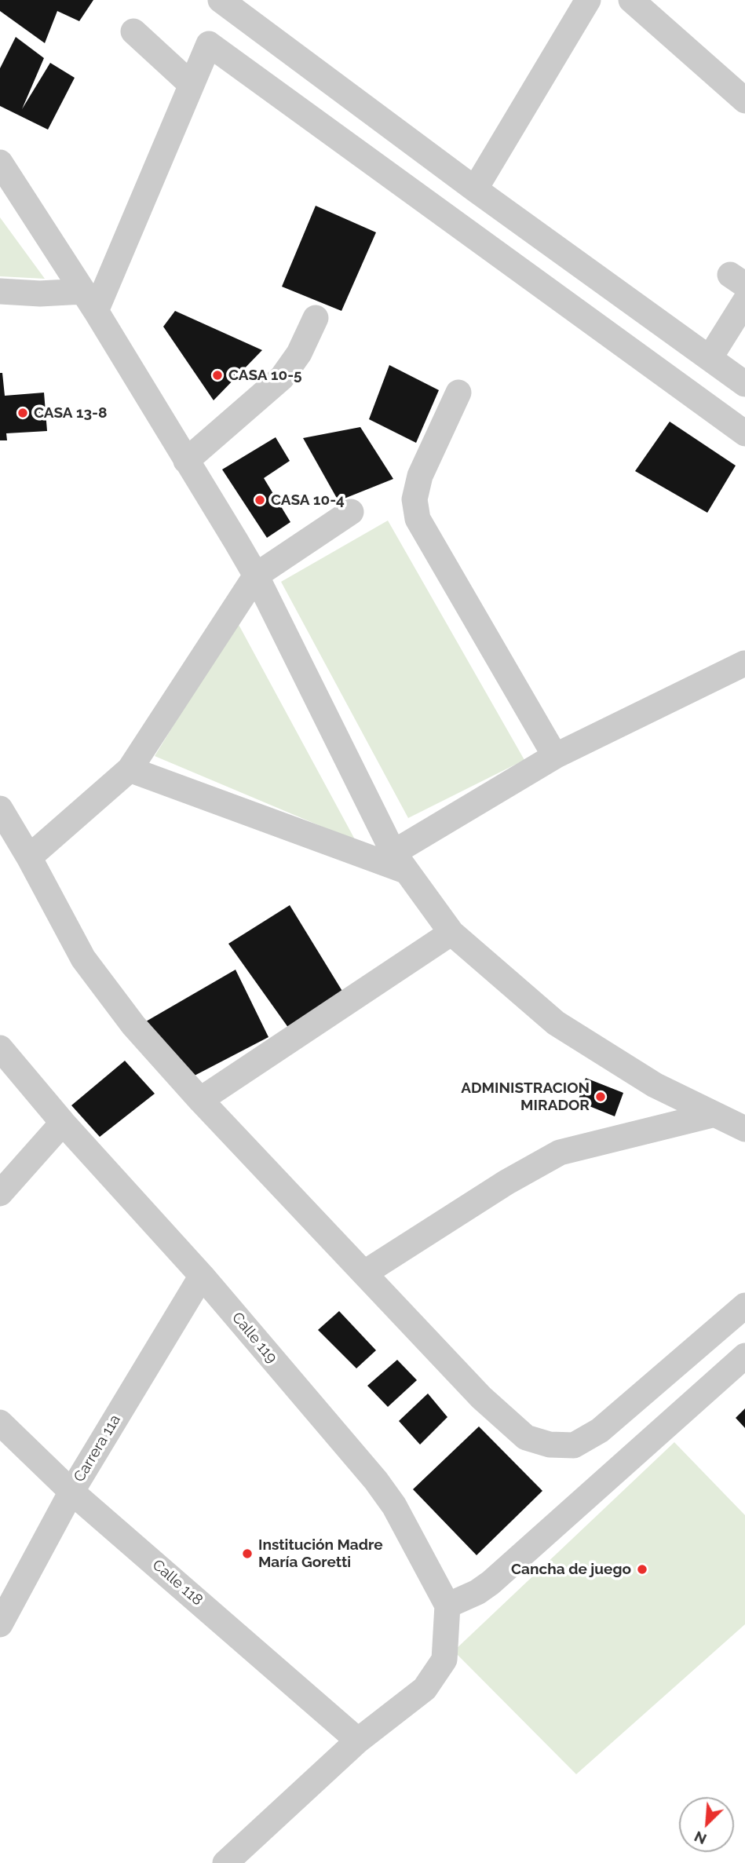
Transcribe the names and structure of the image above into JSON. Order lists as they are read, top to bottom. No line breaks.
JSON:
{"streets":{"street":["Calle 119","Carrera 11a","Calle 118"]},"crossings":[["Calle 119","Carrera 11a"],["Carrera 11a","Calle 118"]],"places":["CASA 10-5","CASA 13-8","CASA 10-4","ADMINISTRACION MIRADOR","Institución Madre María Goretti","Cancha de juego"],"north":"bottom left"}
